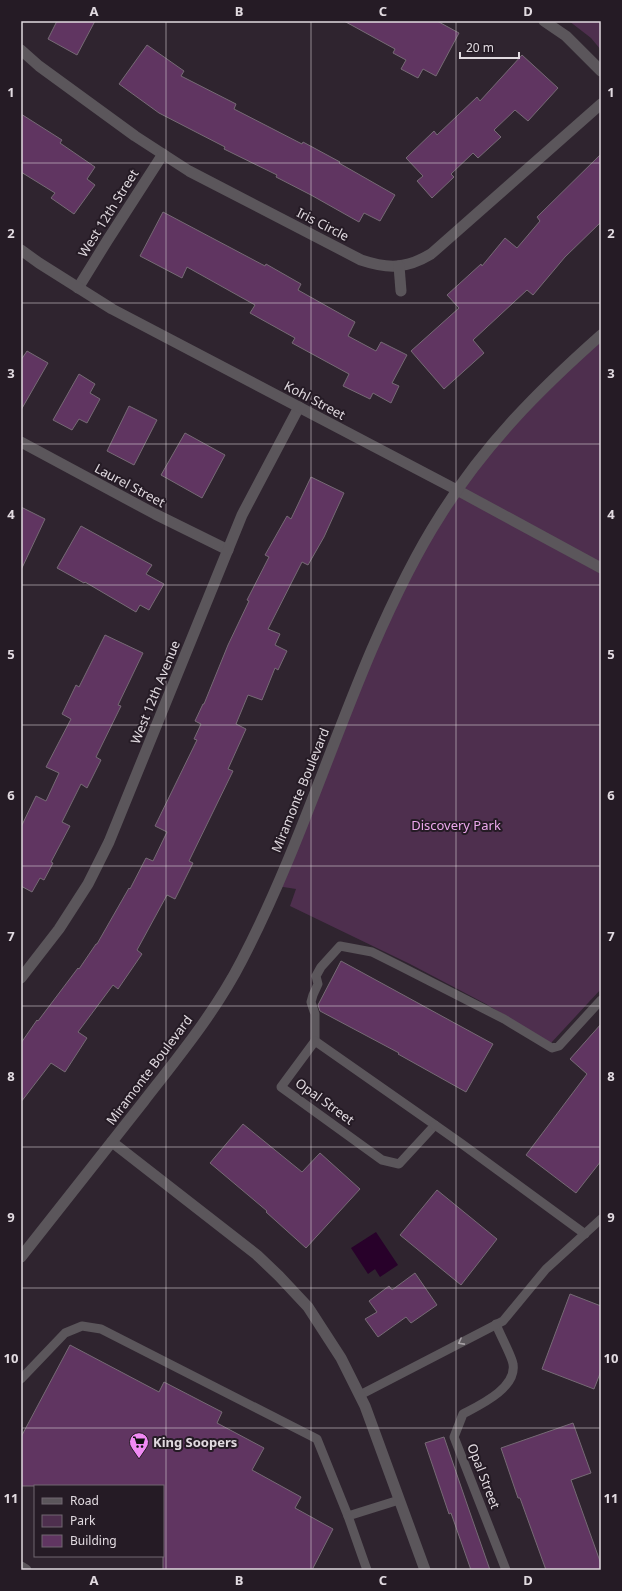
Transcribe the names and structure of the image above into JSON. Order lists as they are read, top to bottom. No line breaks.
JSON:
{"streets":{"street":["West 12th Street","Iris Circle","Kohl Street","Laurel Street","West 12th Avenue","Miramonte Boulevard"],"lane":["Opal Street"]},"crossings":[["West 12th Street","Iris Circle"],["West 12th Street","Kohl Street"],["Kohl Street","West 12th Avenue"],["Kohl Street","Miramonte Boulevard"],["Laurel Street","West 12th Avenue"]],"parks":["Discovery Park"],"places":{"supermarket":["King Soopers"]},"legend":["Road","Park","Building"],"scale_bar":"20 m","grid":{"columns":["A","B","C","D"],"rows":["1","2","3","4","5","6","7","8","9","10","11"]}}
